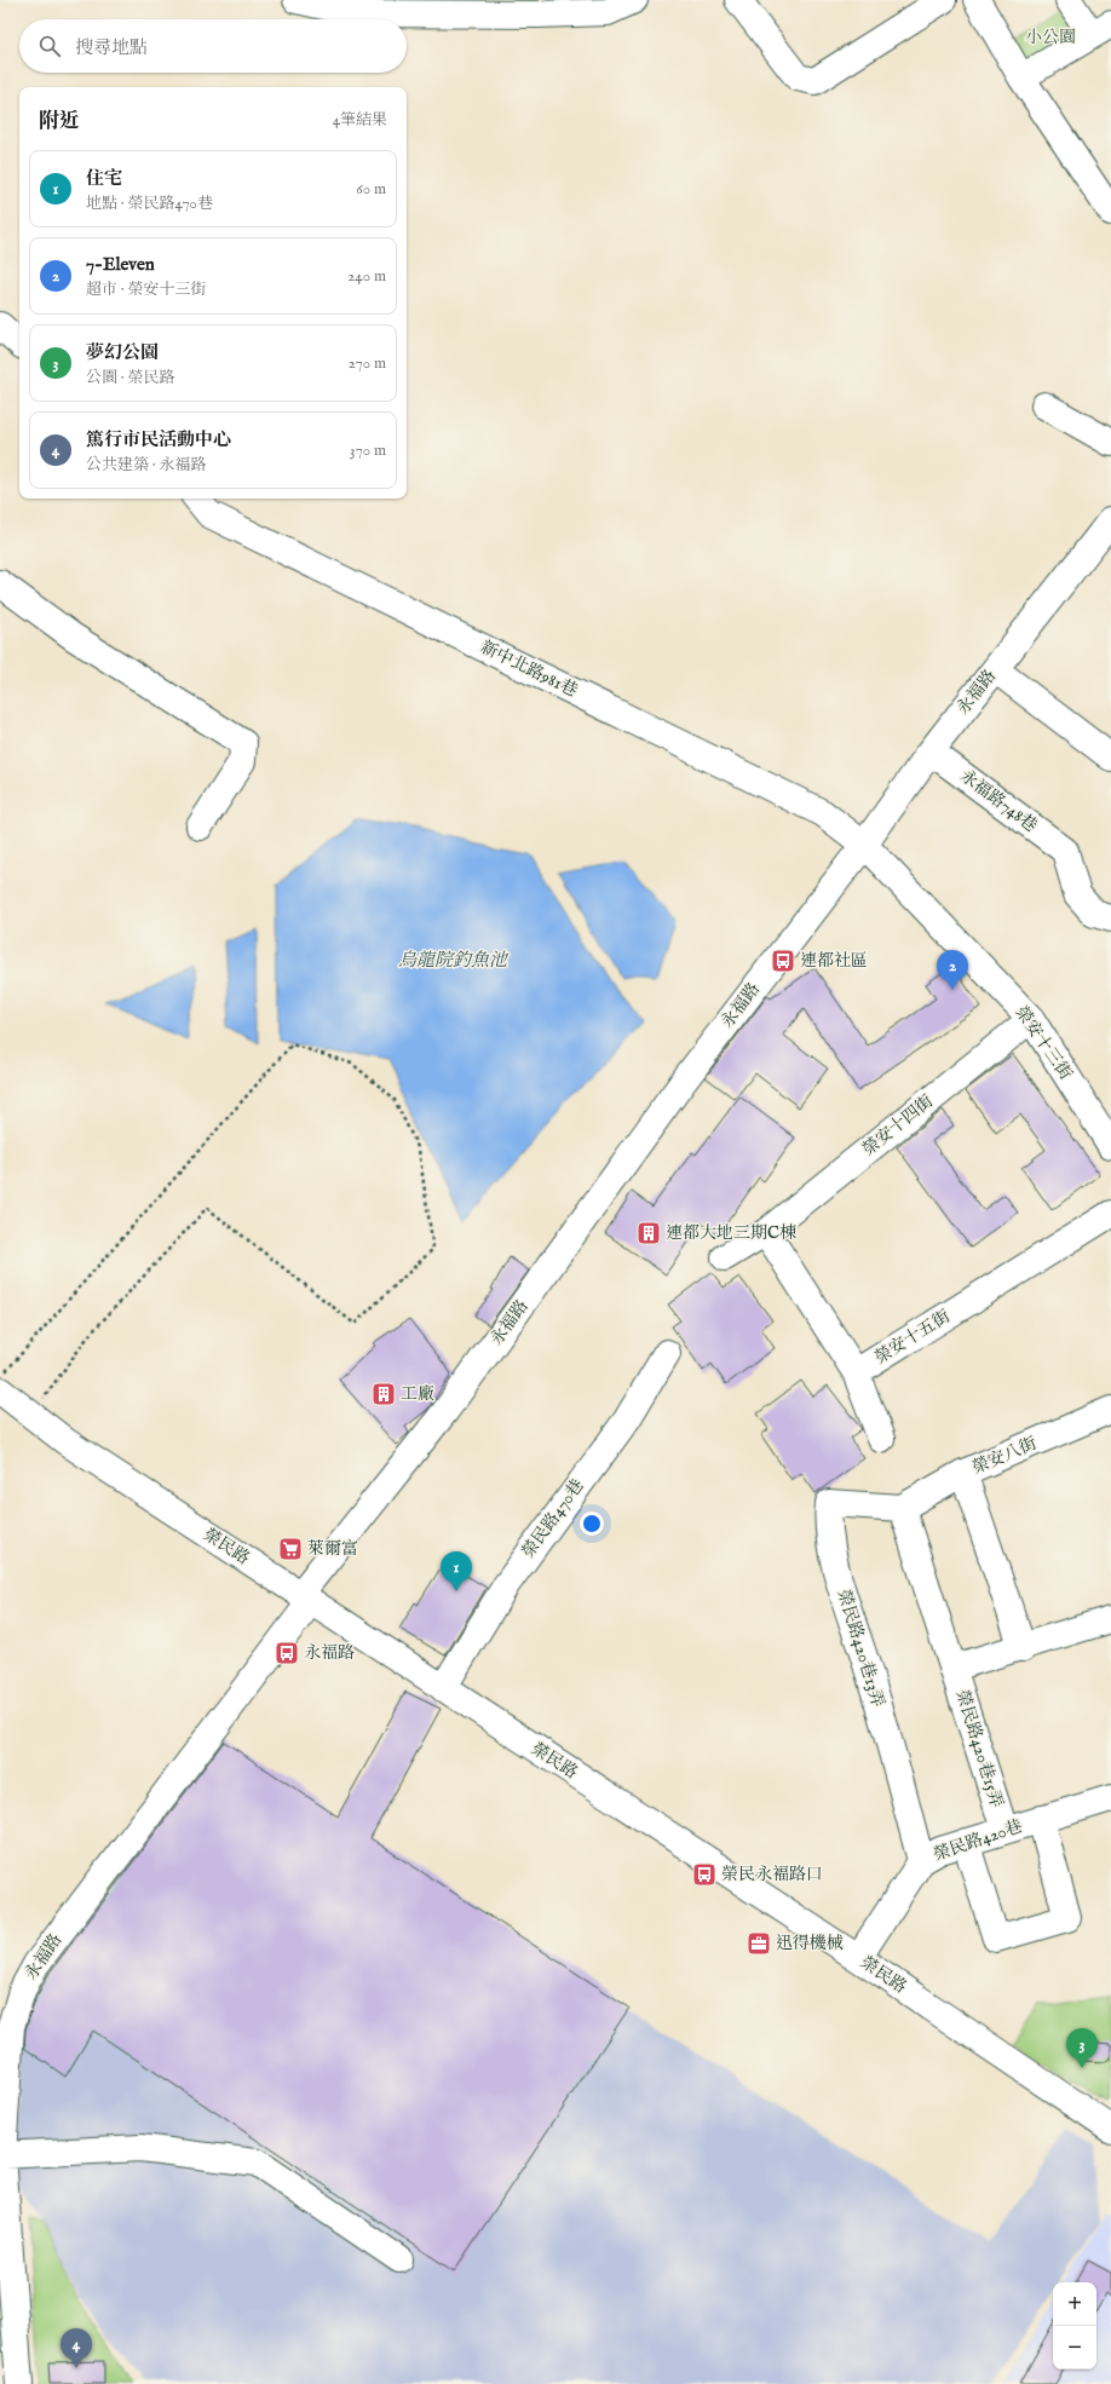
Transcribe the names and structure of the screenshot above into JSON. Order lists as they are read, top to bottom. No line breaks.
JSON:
{"streets":{"street":["新中北路981巷","永福路","永福路748巷","榮安十三街","榮安十四街","榮安十五街","榮安八街","榮民路470巷","榮民路","榮民路420巷13弄","榮民路420巷15弄","榮民路420巷"]},"crossings":[["新中北路981巷","永福路"],["新中北路981巷","榮安十三街"],["永福路","永福路748巷"],["永福路","榮安十三街"],["永福路","榮民路"],["榮安十三街","榮安十四街"],["榮安十四街","榮安十五街"],["榮安八街","榮民路420巷13弄"],["榮安八街","榮民路420巷15弄"],["榮民路470巷","榮民路"],["榮民路","榮民路420巷"],["榮民路420巷13弄","榮民路420巷15弄"],["榮民路420巷13弄","榮民路420巷"],["榮民路420巷15弄","榮民路420巷"]],"water":["烏龍院釣魚池"],"parks":["小公園"],"places":{"bus stop":["連都社區","永福路","榮民永褔路口"],"building":["連都大地三期C棟","工廠"],"supermarket":["萊爾富"],"office":["迅得機械"]},"page":{"search":"搜尋地點","heading":["附近","4筆結果"],"list":[{"mark":"1","name":"住宅","note":"地點 · 榮民路470巷","value":"60 m"},{"mark":"2","name":"7-Eleven","note":"超市 · 榮安十三街","value":"240 m"},{"mark":"3","name":"夢幻公園","note":"公園 · 榮民路","value":"270 m"},{"mark":"4","name":"篤行市民活動中心","note":"公共建築 · 永福路","value":"370 m"}],"pins":["2","1","3","4"],"map_buttons":["+","−"]}}
